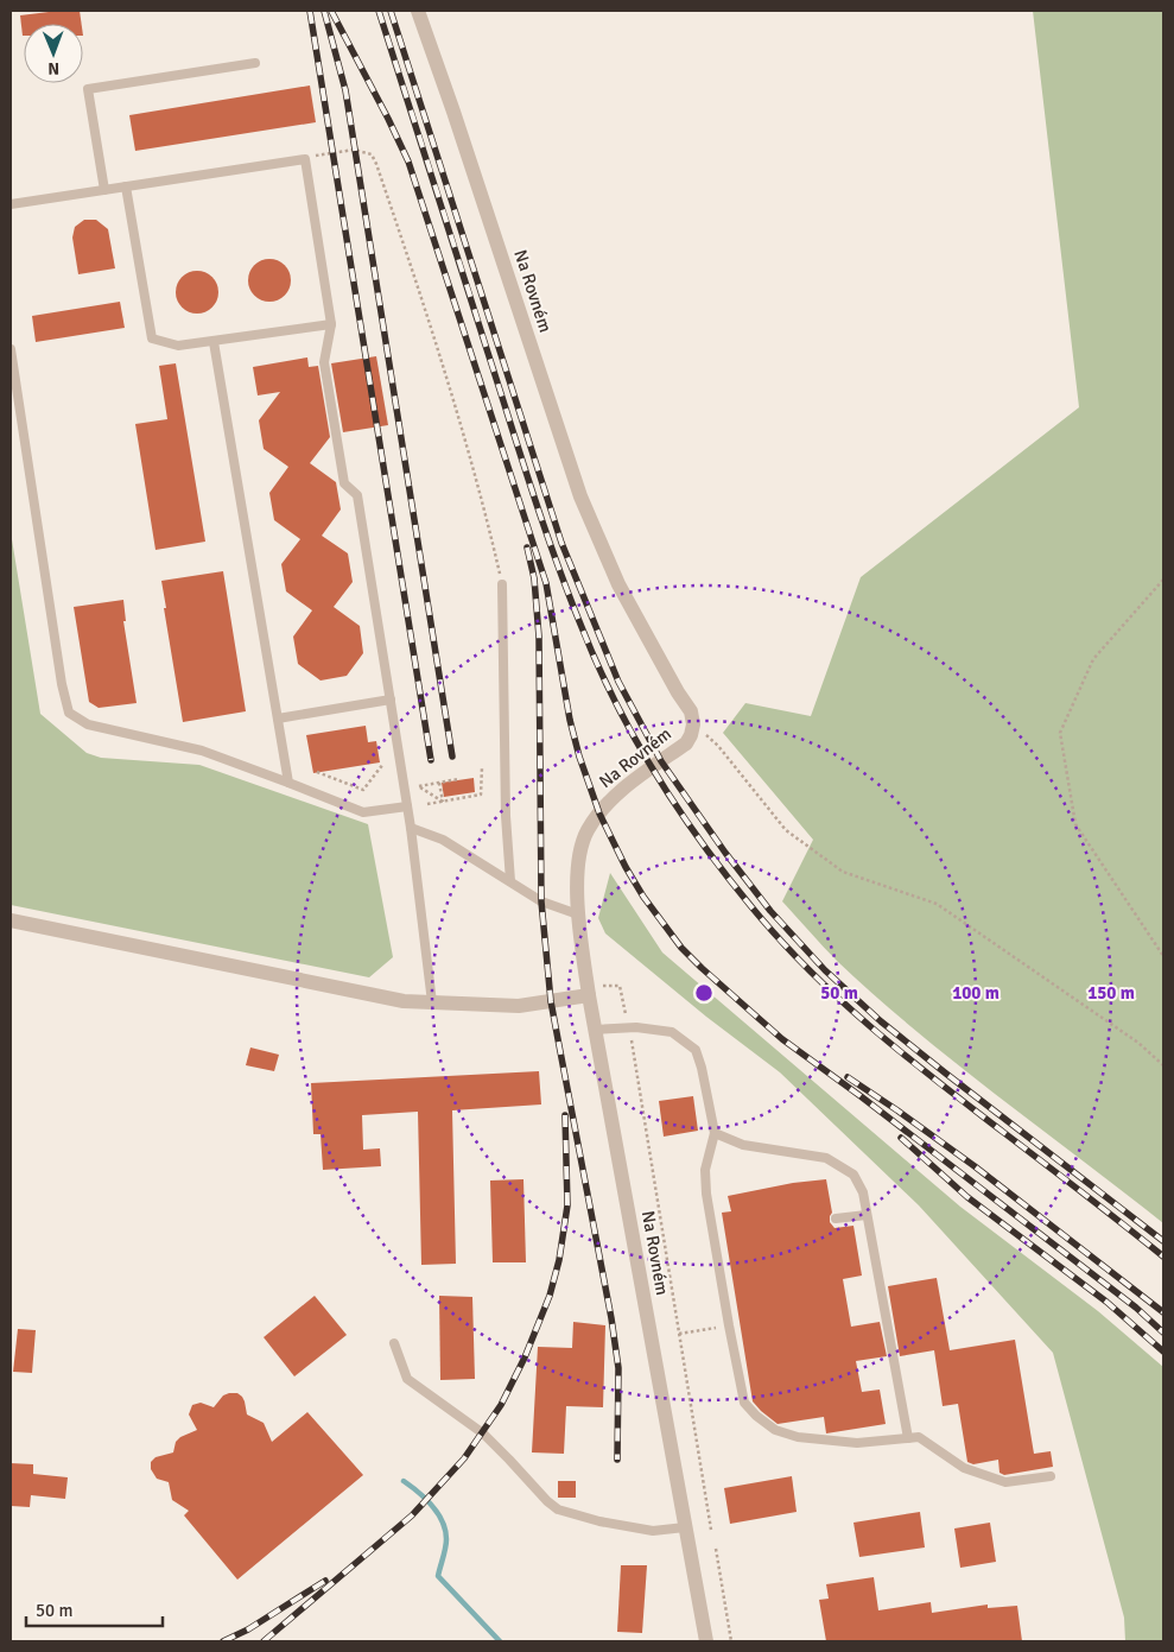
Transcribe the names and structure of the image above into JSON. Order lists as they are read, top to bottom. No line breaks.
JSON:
{"streets":{"street":["Na Rovném"]},"scale_bar":"50 m","north":"bottom","rings":["50 m","100 m","150 m"]}
